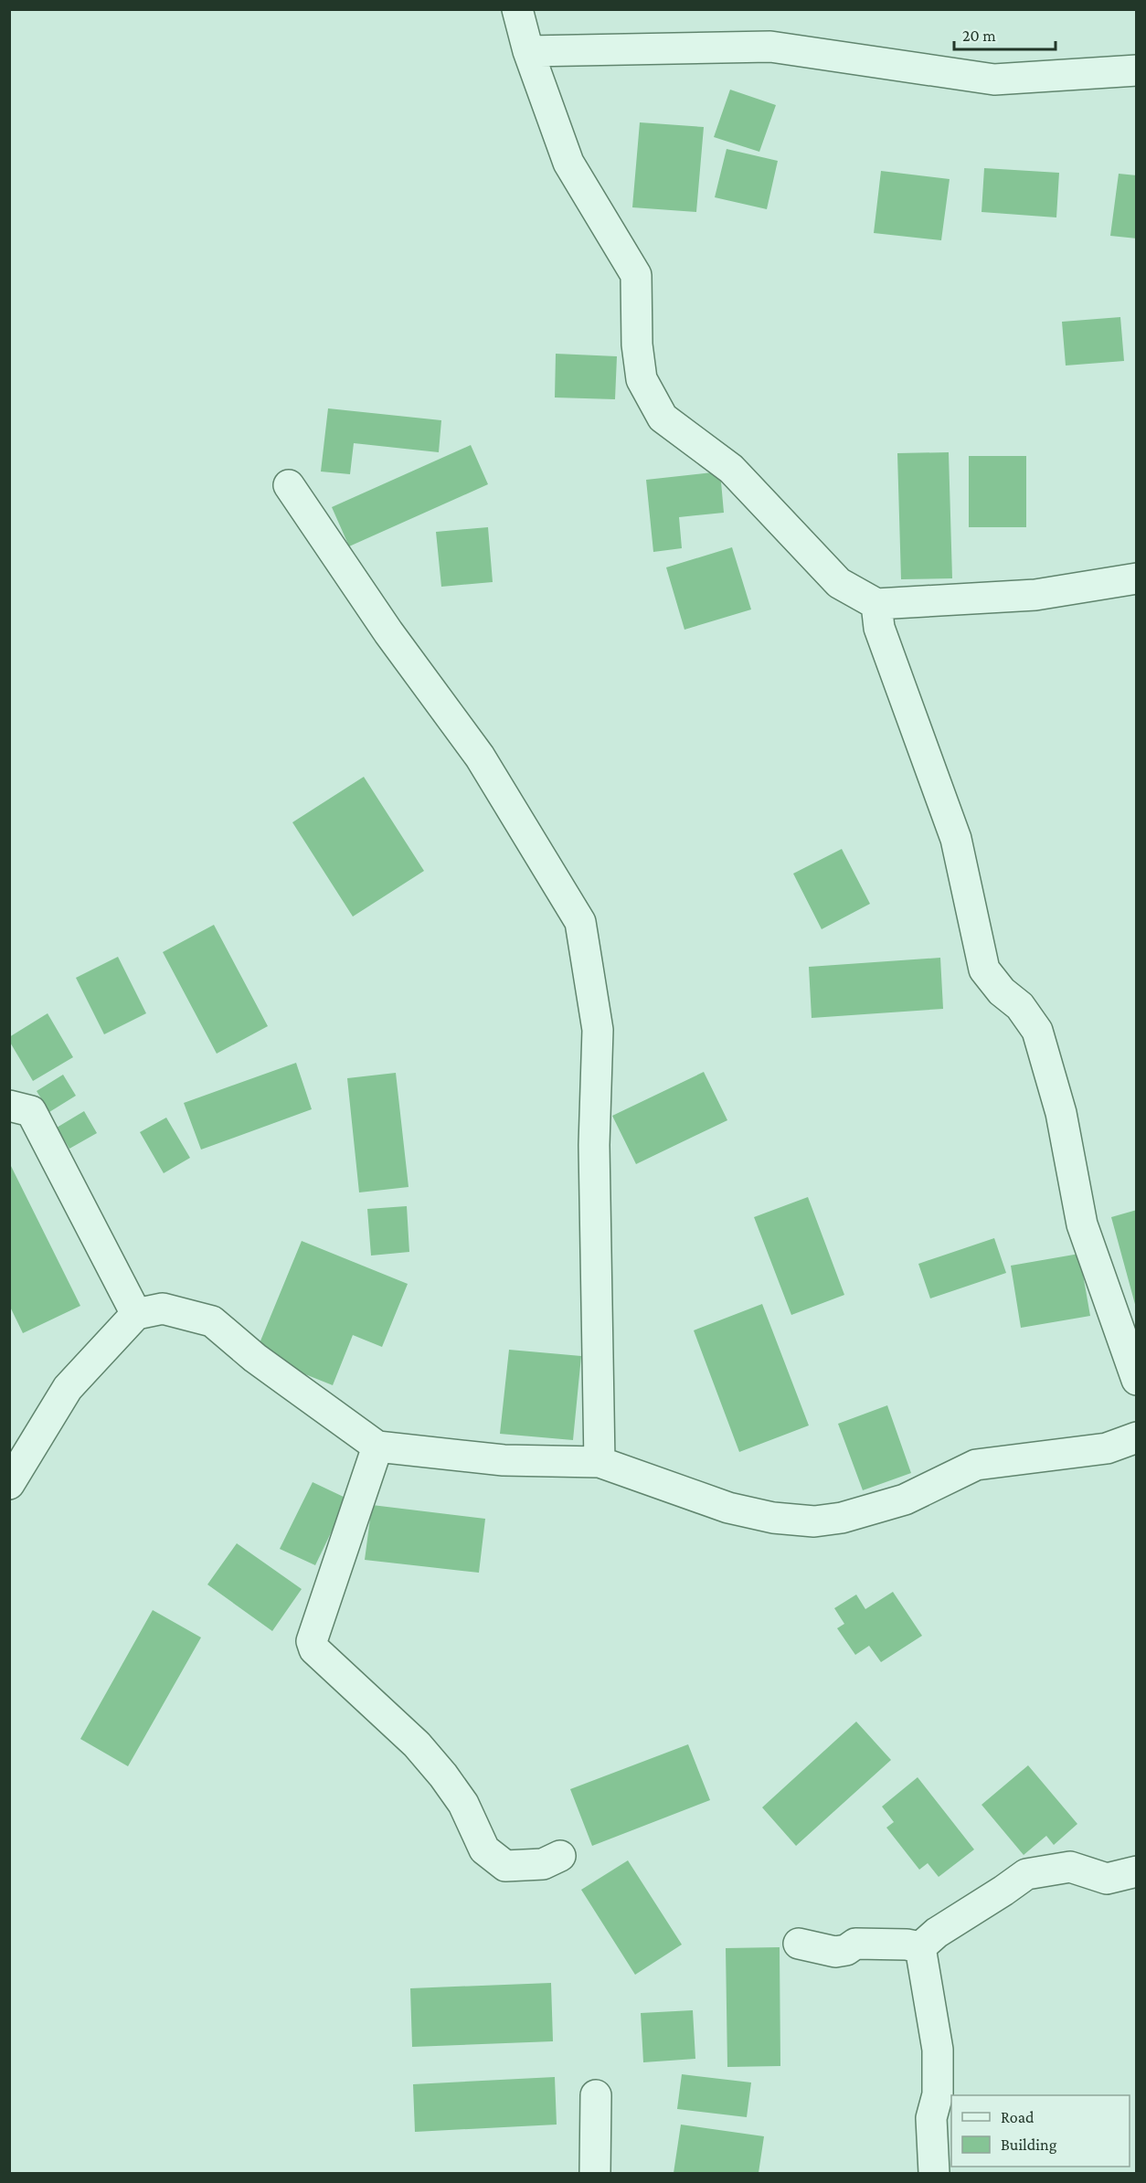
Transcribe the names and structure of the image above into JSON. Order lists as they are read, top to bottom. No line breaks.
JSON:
{"legend":["Road","Building"],"scale_bar":"20 m"}
